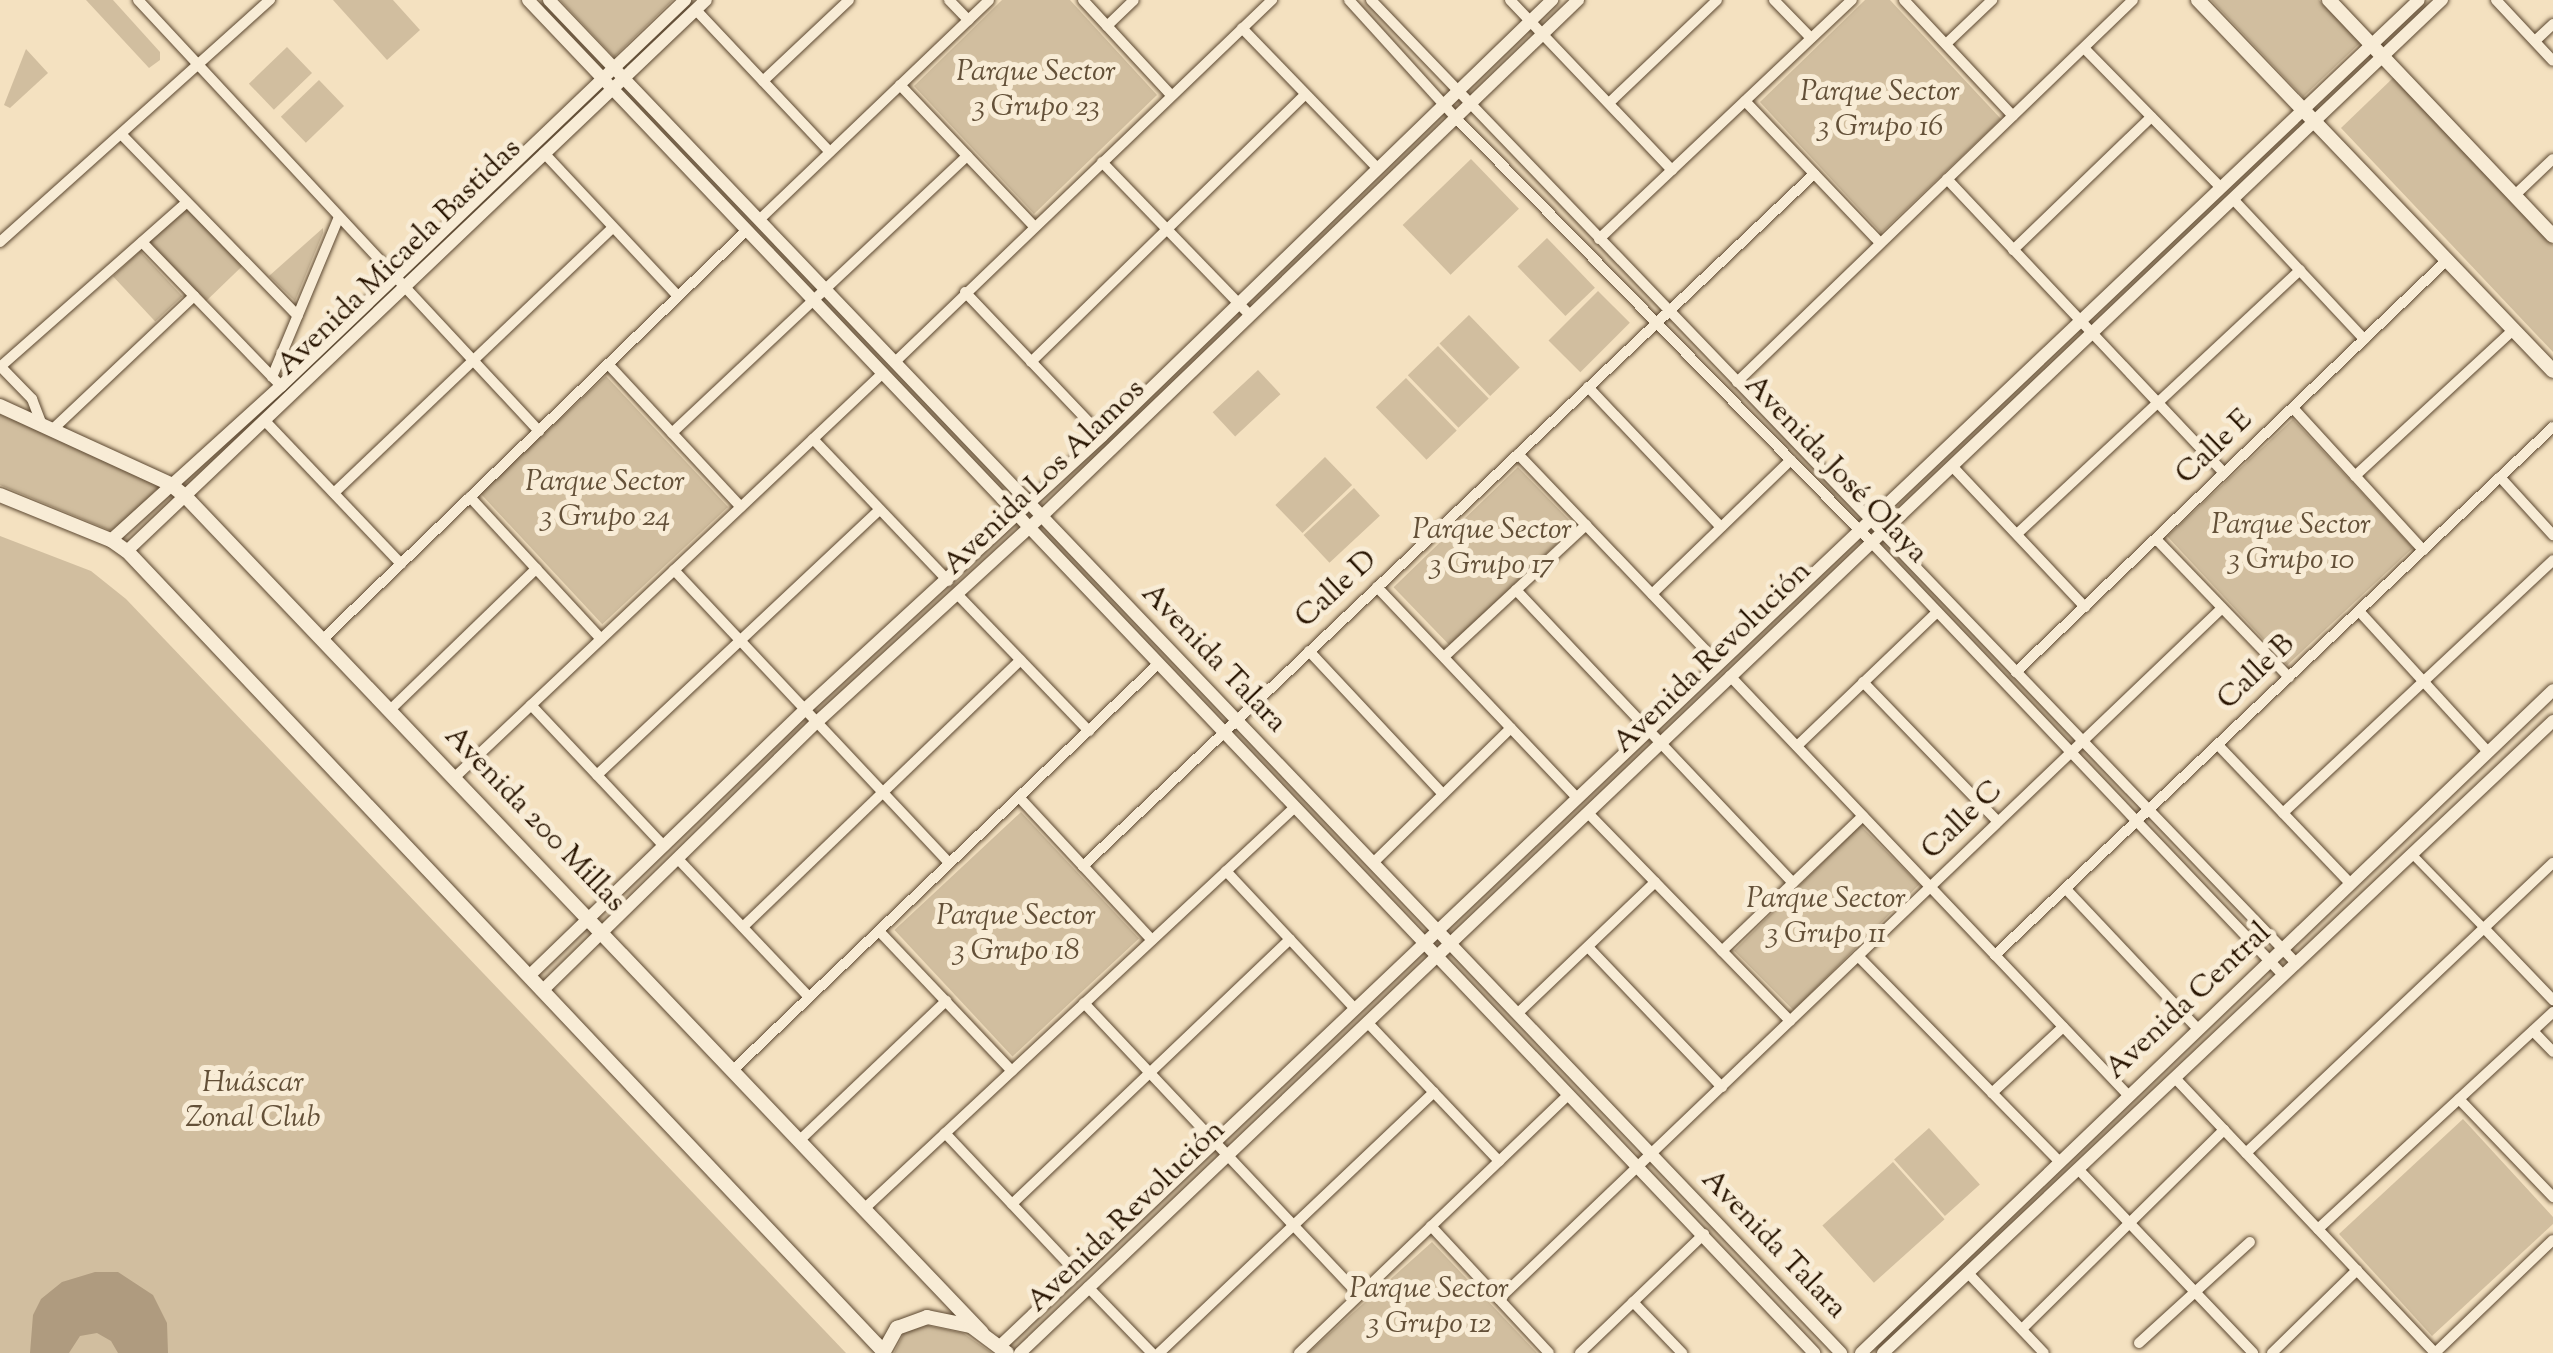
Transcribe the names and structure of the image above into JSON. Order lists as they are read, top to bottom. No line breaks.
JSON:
{"streets":{"main road":["Avenida 200 Millas"],"street":["Avenida Micaela Bastidas","Calle E","Avenida José Olaya","Avenida Los Alamos","Calle D","Avenida Revolución","Avenida Talara","Calle B","Calle C","Avenida Central"]},"crossings":[["Avenida Micaela Bastidas","Avenida Talara"],["Avenida Micaela Bastidas","Avenida 200 Millas"],["Calle E","Avenida José Olaya"],["Avenida José Olaya","Avenida Los Alamos"],["Avenida José Olaya","Calle D"],["Avenida José Olaya","Avenida Revolución"],["Avenida José Olaya","Calle B"],["Avenida José Olaya","Calle C"],["Avenida José Olaya","Avenida Central"],["Avenida Los Alamos","Avenida Talara"],["Avenida Los Alamos","Avenida 200 Millas"],["Calle D","Avenida Talara"],["Avenida Revolución","Avenida Talara"],["Avenida Talara","Calle C"]],"parks":["Parque Sector 3 Grupo 23","Parque Sector 3 Grupo 16","Parque Sector 3 Grupo 24","Parque Sector 3 Grupo 10","Parque Sector 3 Grupo 17","Parque Sector 3 Grupo 11","Parque Sector 3 Grupo 18","Huáscar Zonal Club","Parque Sector 3 Grupo 12"]}
